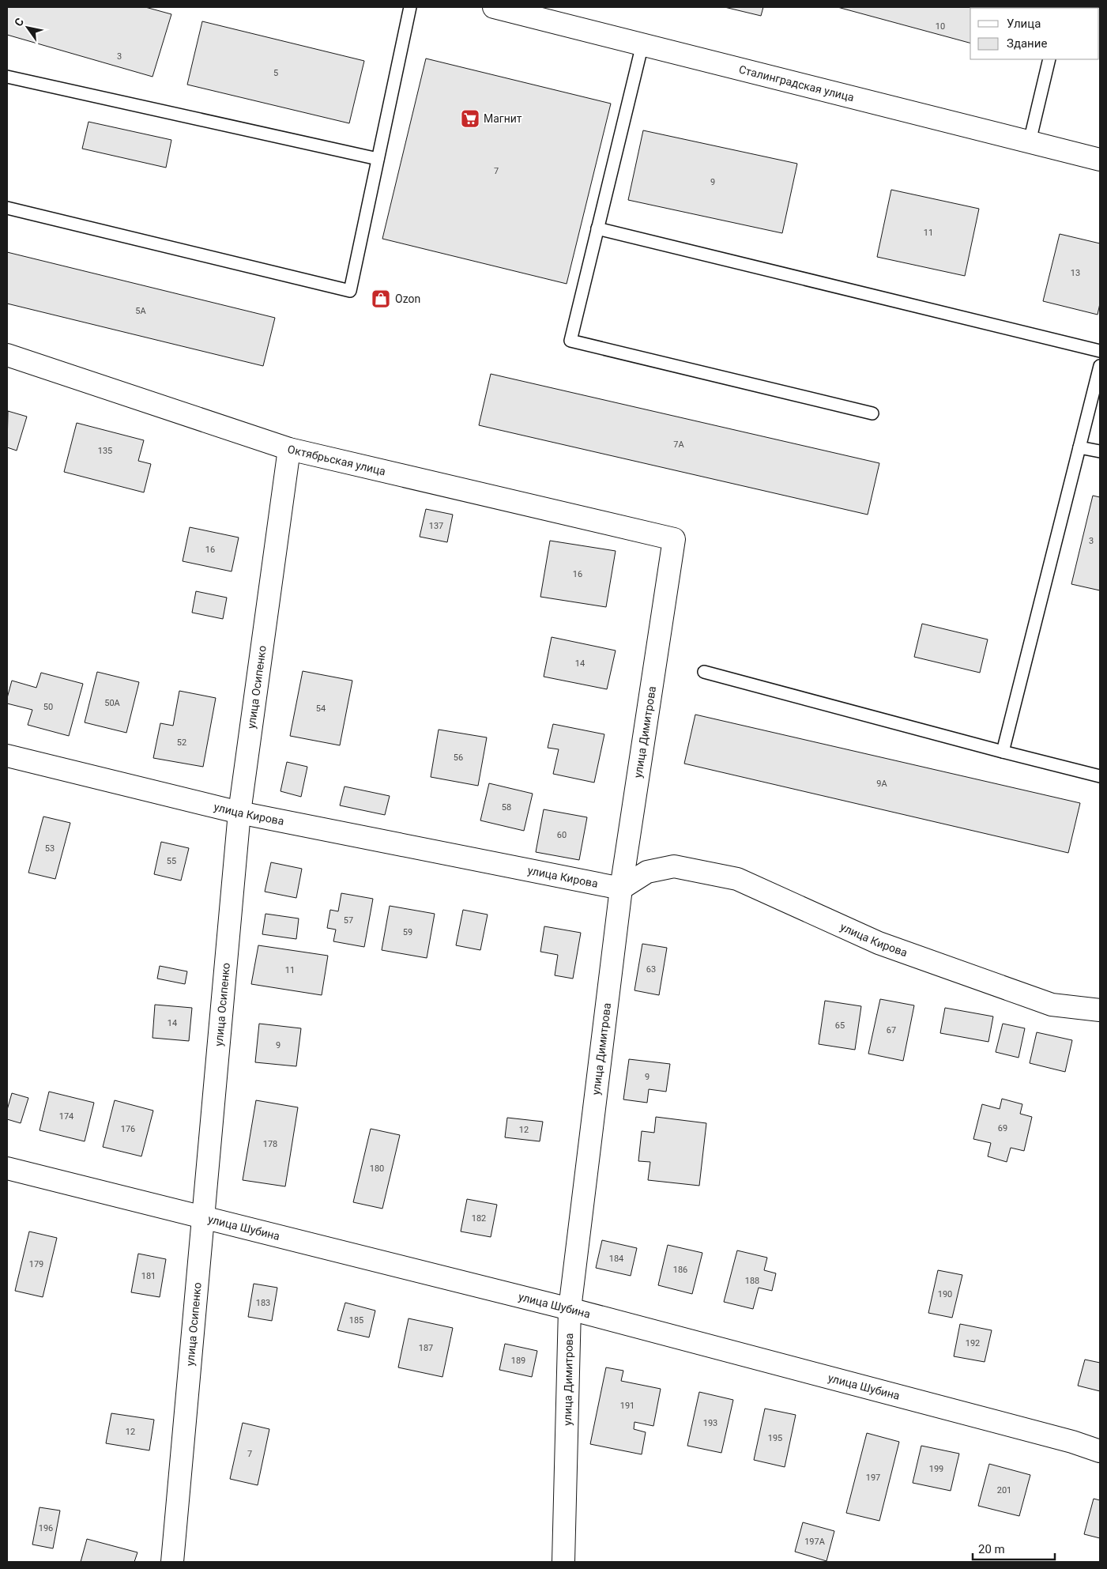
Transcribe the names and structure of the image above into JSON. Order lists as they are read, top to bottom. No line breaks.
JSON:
{"streets":{"street":["Сталинградская улица","Октябрьская улица","улица Осипенко","улица Димитрова","улица Кирова","улица Шубина"]},"crossings":[["Октябрьская улица","улица Осипенко"],["Октябрьская улица","улица Димитрова"],["улица Осипенко","улица Кирова"],["улица Осипенко","улица Шубина"],["улица Димитрова","улица Кирова"],["улица Димитрова","улица Шубина"]],"places":{"supermarket":["Магнит"],"shop":["Ozon"]},"house_numbers":["10","3","5","7","9","11","13","5А","7А","135","137","3","16","16","14","50А","50","54","52","56","9А","58","60","53","55","57","59","63","11","14","65","67","9","9","174","69","176","12","178","180","182","184","179","186","181","188","190","183","185","192","187","189","191","193","12","195","7","199","197","201","196","197А"],"legend":["Улица","Здание"],"scale_bar":"20 m","north":"top left"}
